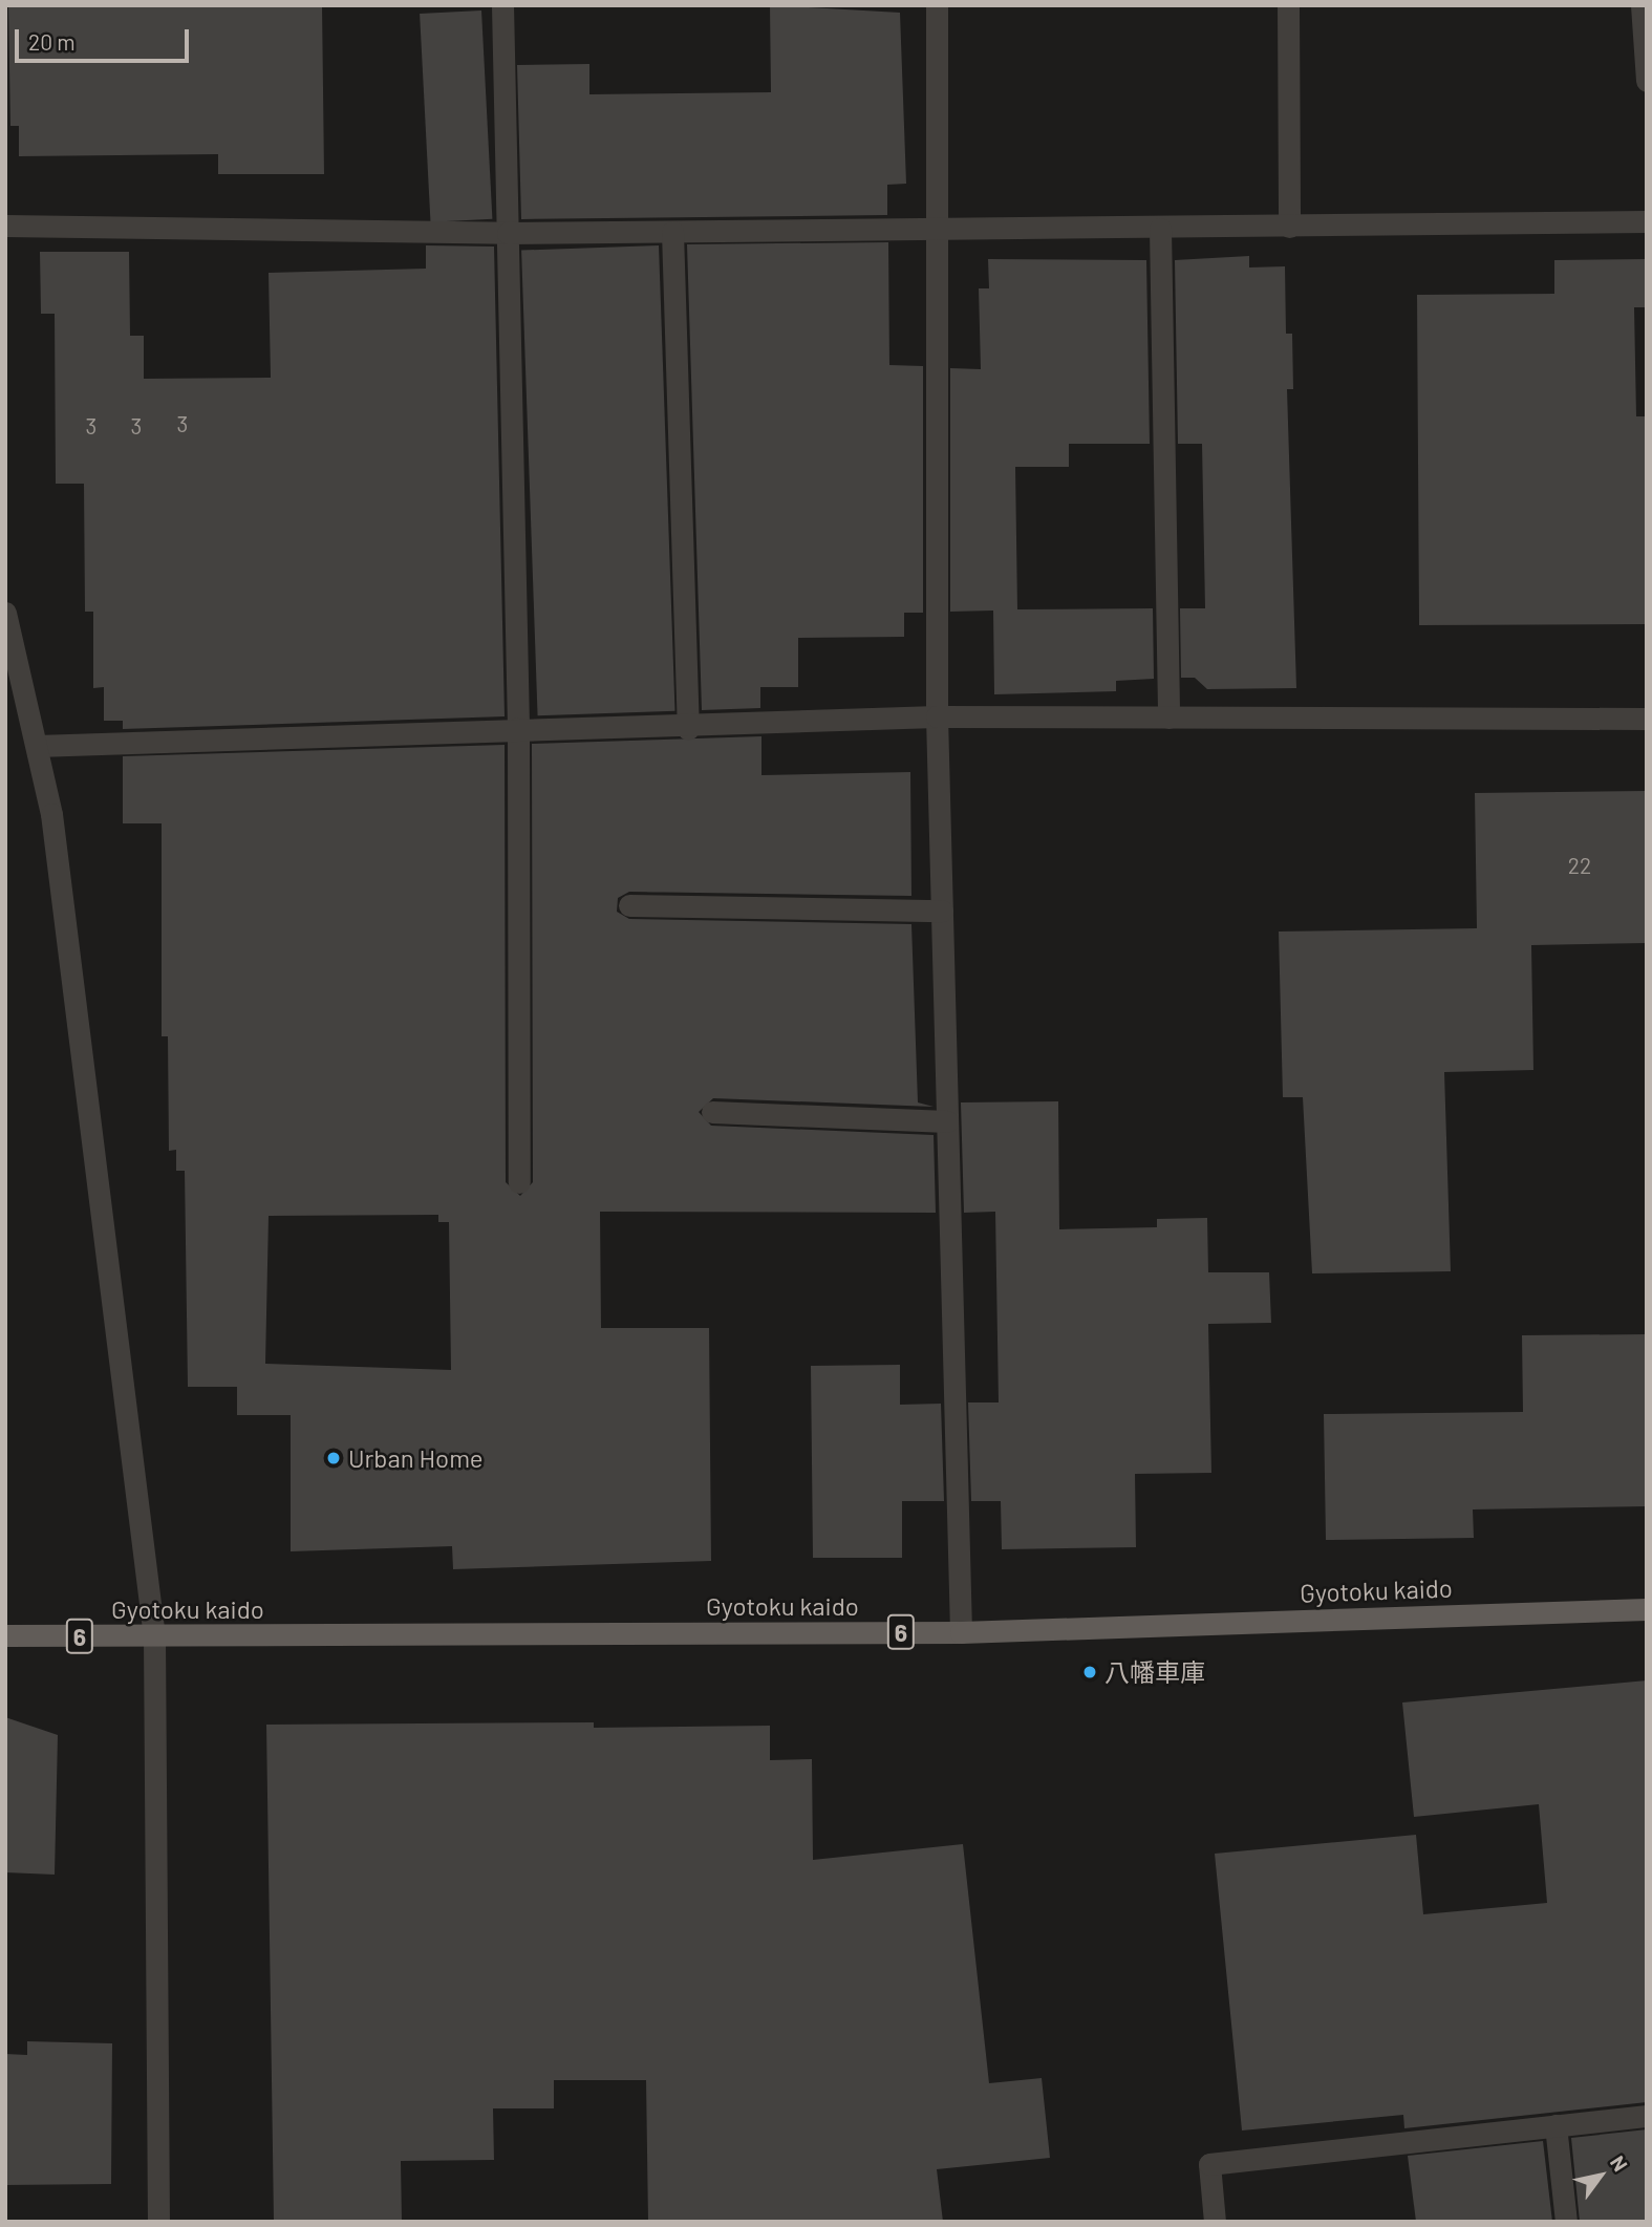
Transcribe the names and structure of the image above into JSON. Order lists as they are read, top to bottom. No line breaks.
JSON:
{"streets":{"main road":["Gyotoku kaido","6"]},"places":["Urban Home","八幡車庫"],"house_numbers":["3","3","3","22"],"scale_bar":"20 m","north":"top right"}
